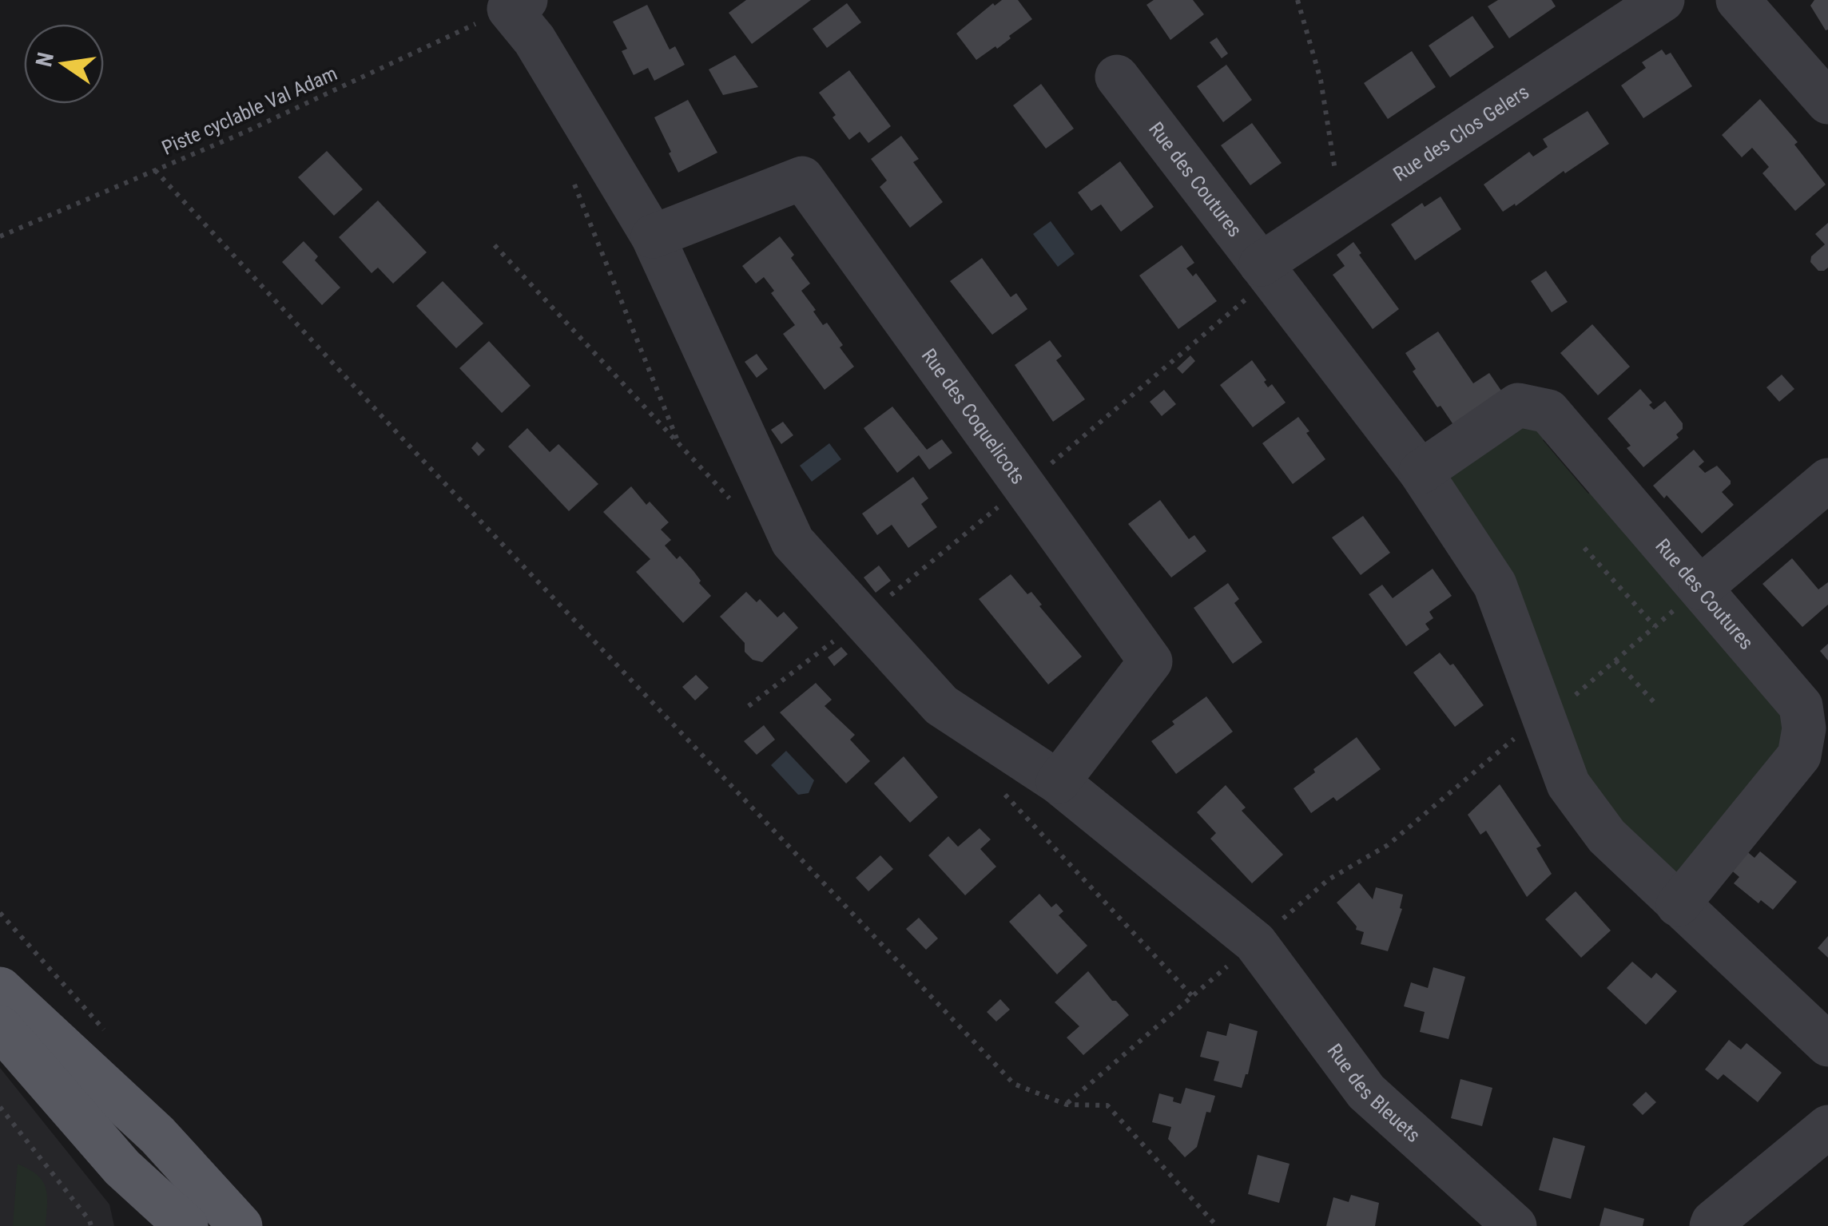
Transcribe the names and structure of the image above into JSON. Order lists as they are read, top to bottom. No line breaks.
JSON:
{"streets":{"street":["Rue des Clos Gelers","Rue des Coutures","Rue des Coquelicots","Rue des Bleuets"],"path":["Piste cyclable Val Adam"]},"crossings":[["Rue des Clos Gelers","Rue des Coutures"]],"north":"left"}
